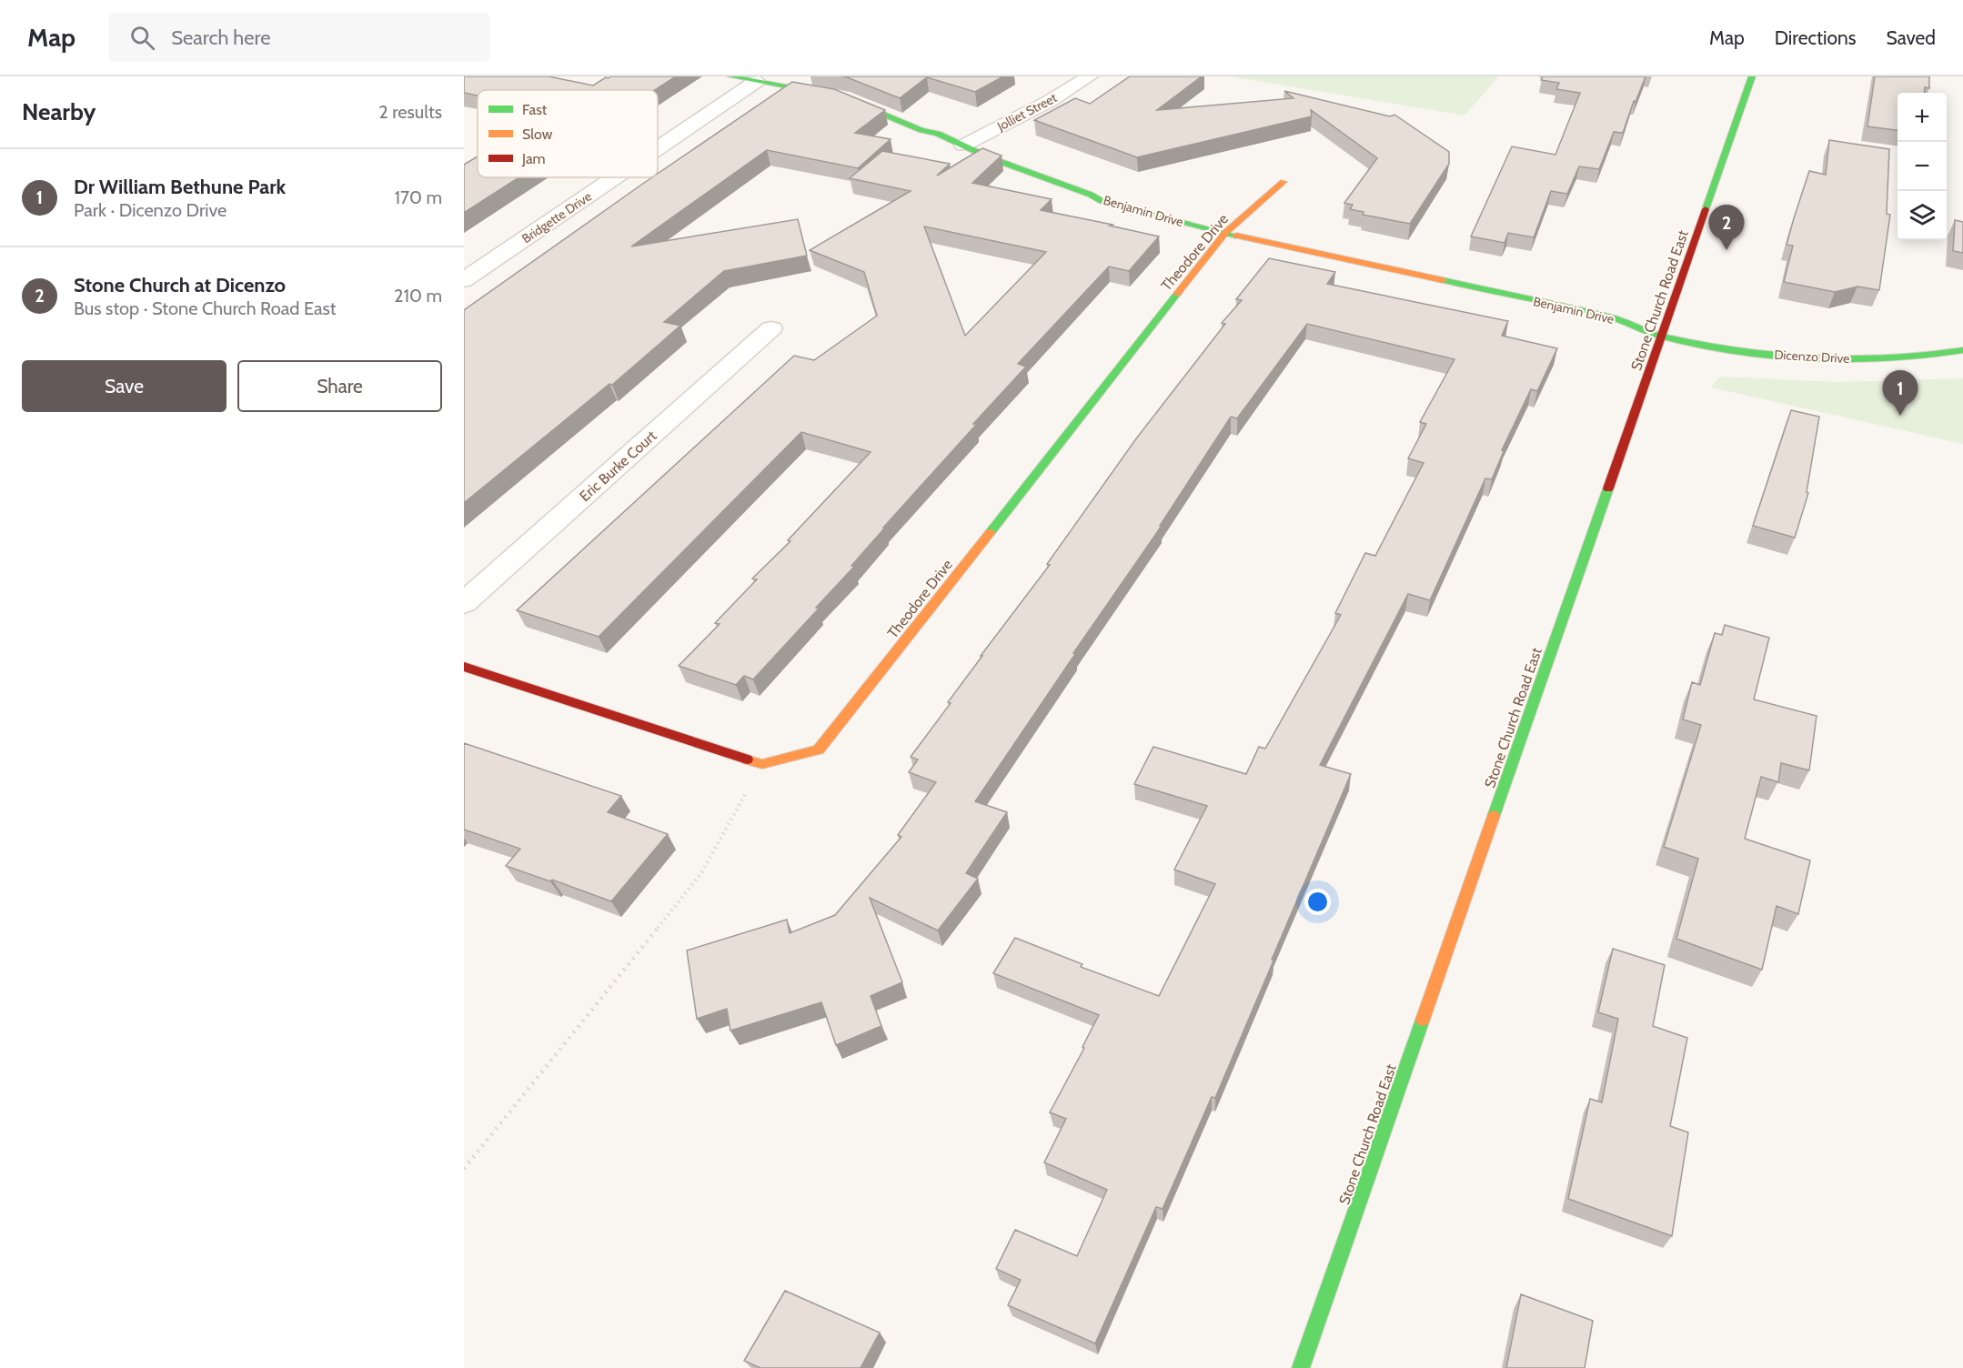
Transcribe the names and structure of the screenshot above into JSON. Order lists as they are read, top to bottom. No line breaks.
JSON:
{"streets":{"street":["Jolliet Street","Benjamin Drive","Bridgette Drive","Theodore Drive","Stone Church Road East","Dicenzo Drive","Eric Burke Court"]},"crossings":[["Jolliet Street","Benjamin Drive"],["Benjamin Drive","Bridgette Drive"],["Benjamin Drive","Theodore Drive"],["Benjamin Drive","Stone Church Road East"],["Benjamin Drive","Dicenzo Drive"],["Stone Church Road East","Dicenzo Drive"]],"legend":["Fast","Slow","Jam"],"page":{"header":"Map","search":"Search here","nav":["Map","Directions","Saved"],"heading":["Nearby","2 results"],"map_buttons":["+","−"],"list":[{"mark":"1","name":"Dr William Bethune Park","note":"Park · Dicenzo Drive","value":"170 m"},{"mark":"2","name":"Stone Church at Dicenzo","note":"Bus stop · Stone Church Road East","value":"210 m"}],"pins":["2","1"],"buttons":["Save","Share"]}}
